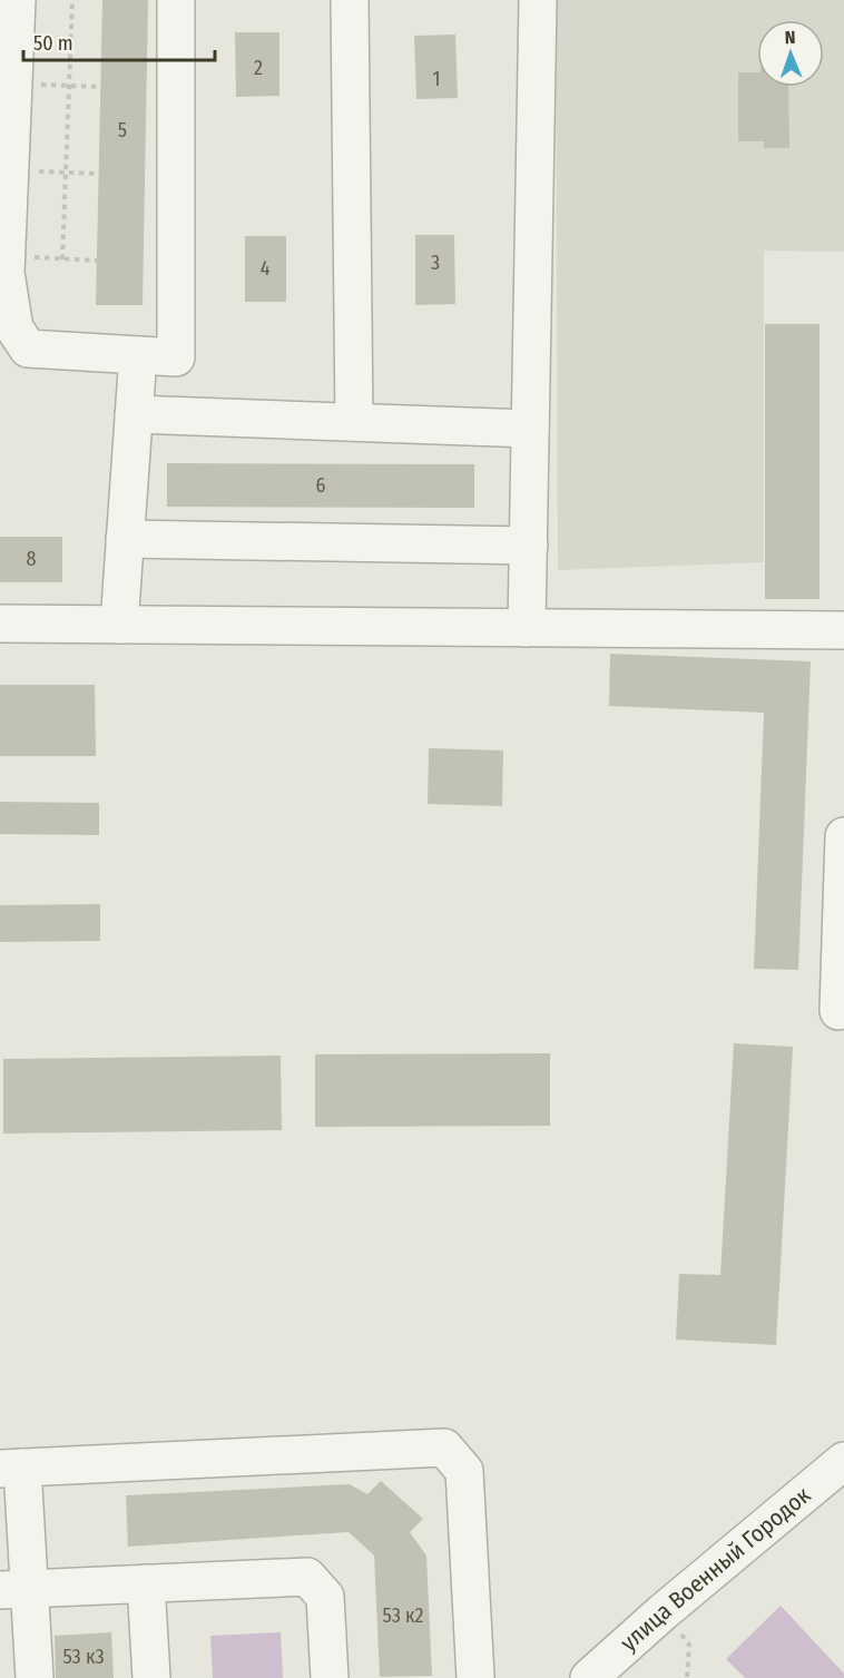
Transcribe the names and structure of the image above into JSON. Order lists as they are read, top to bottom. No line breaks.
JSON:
{"streets":{"street":["улица Военный Городок"]},"house_numbers":["2","1","5","3","4","6","8","53 к2","53 к3"],"scale_bar":"50 m","north":"top"}
